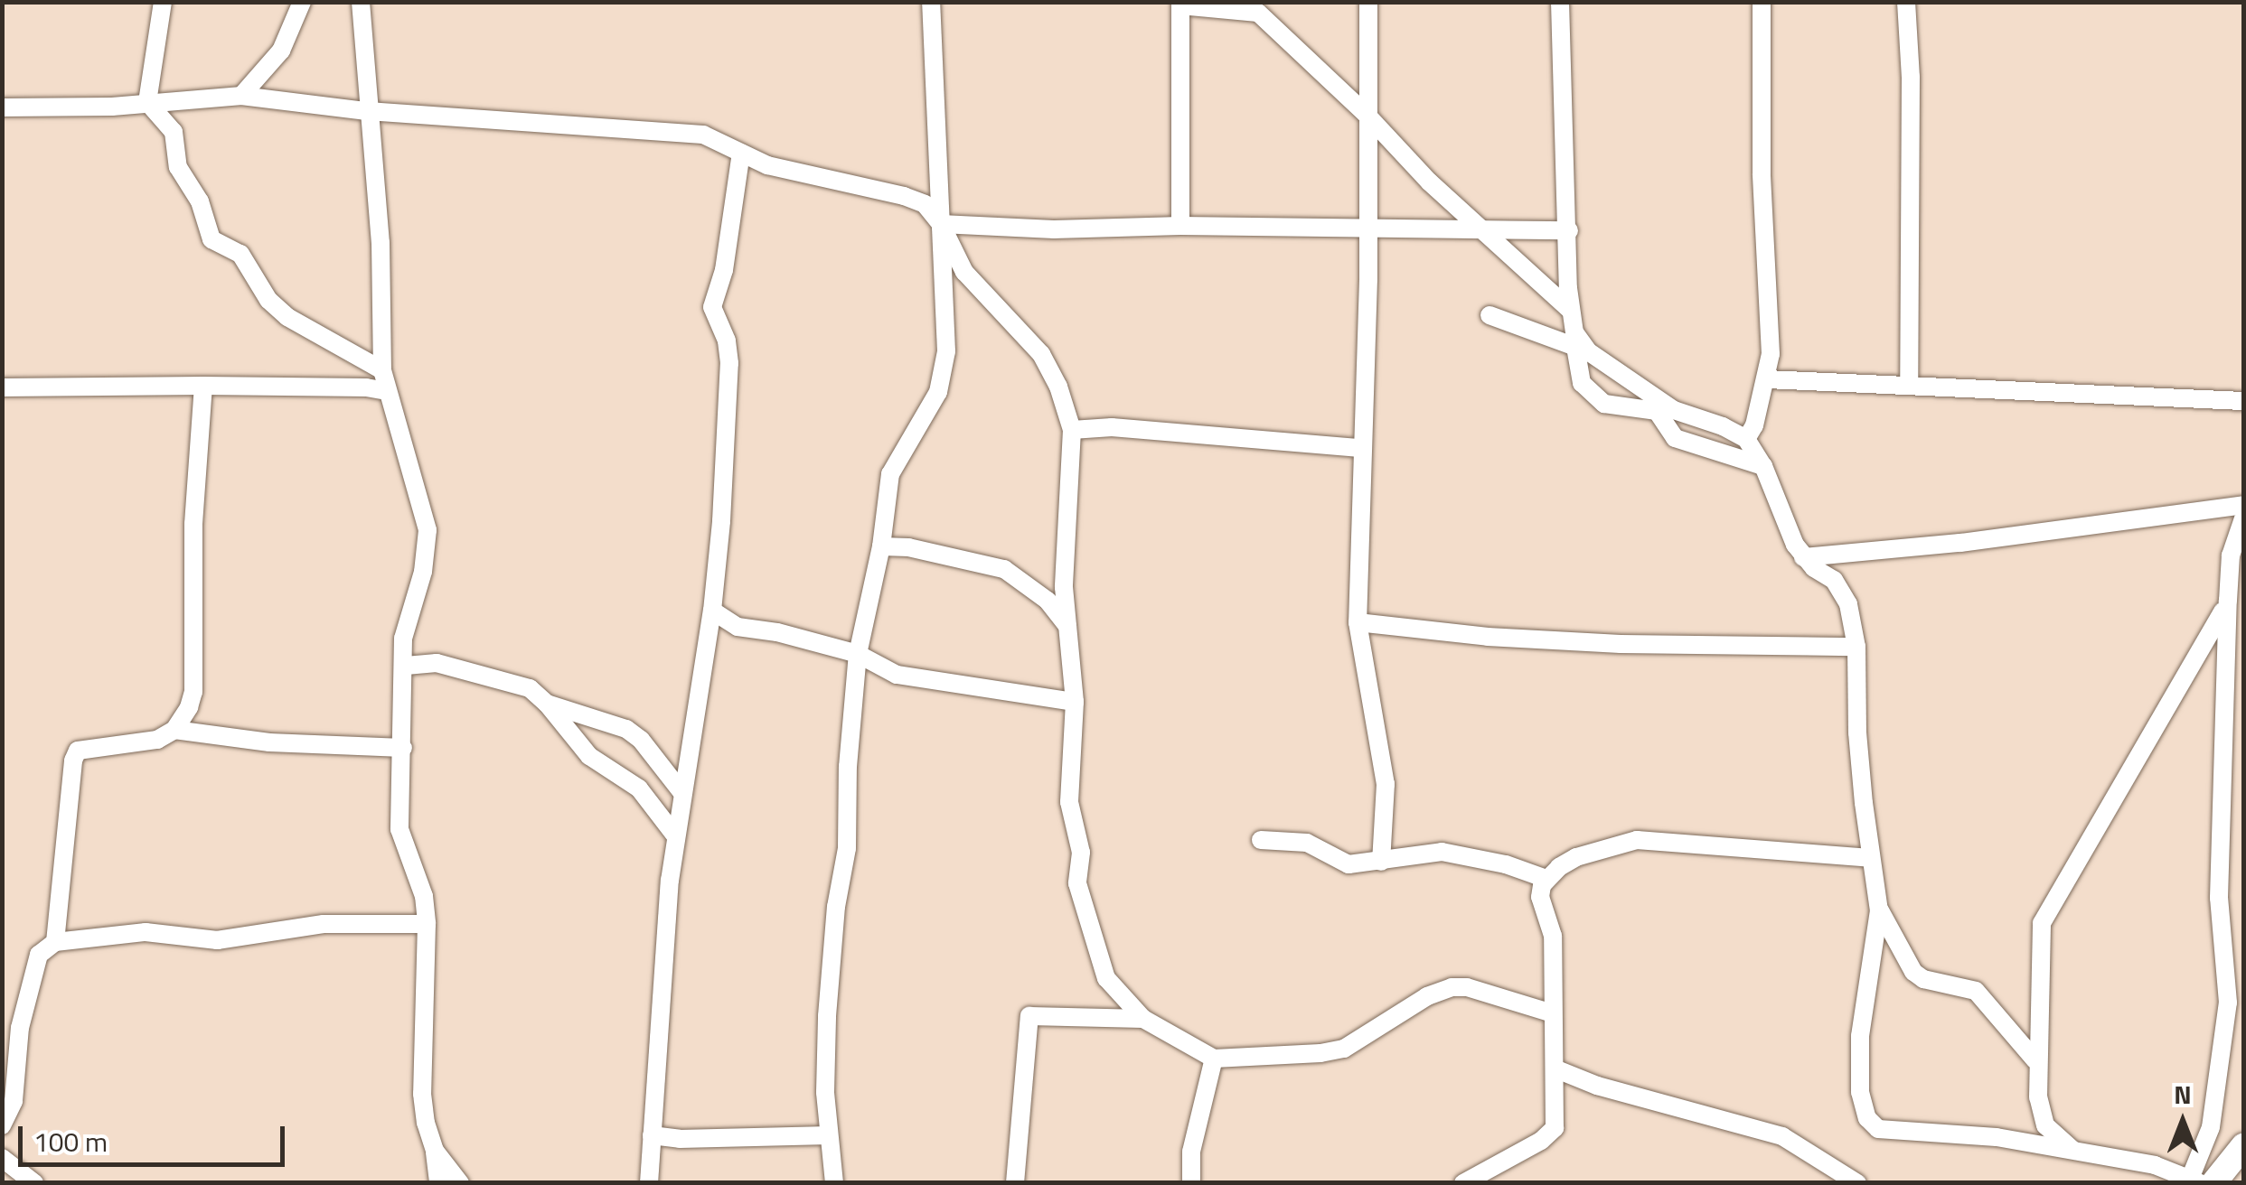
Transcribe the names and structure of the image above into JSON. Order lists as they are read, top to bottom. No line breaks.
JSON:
{"scale_bar":"100 m","north":"top"}
